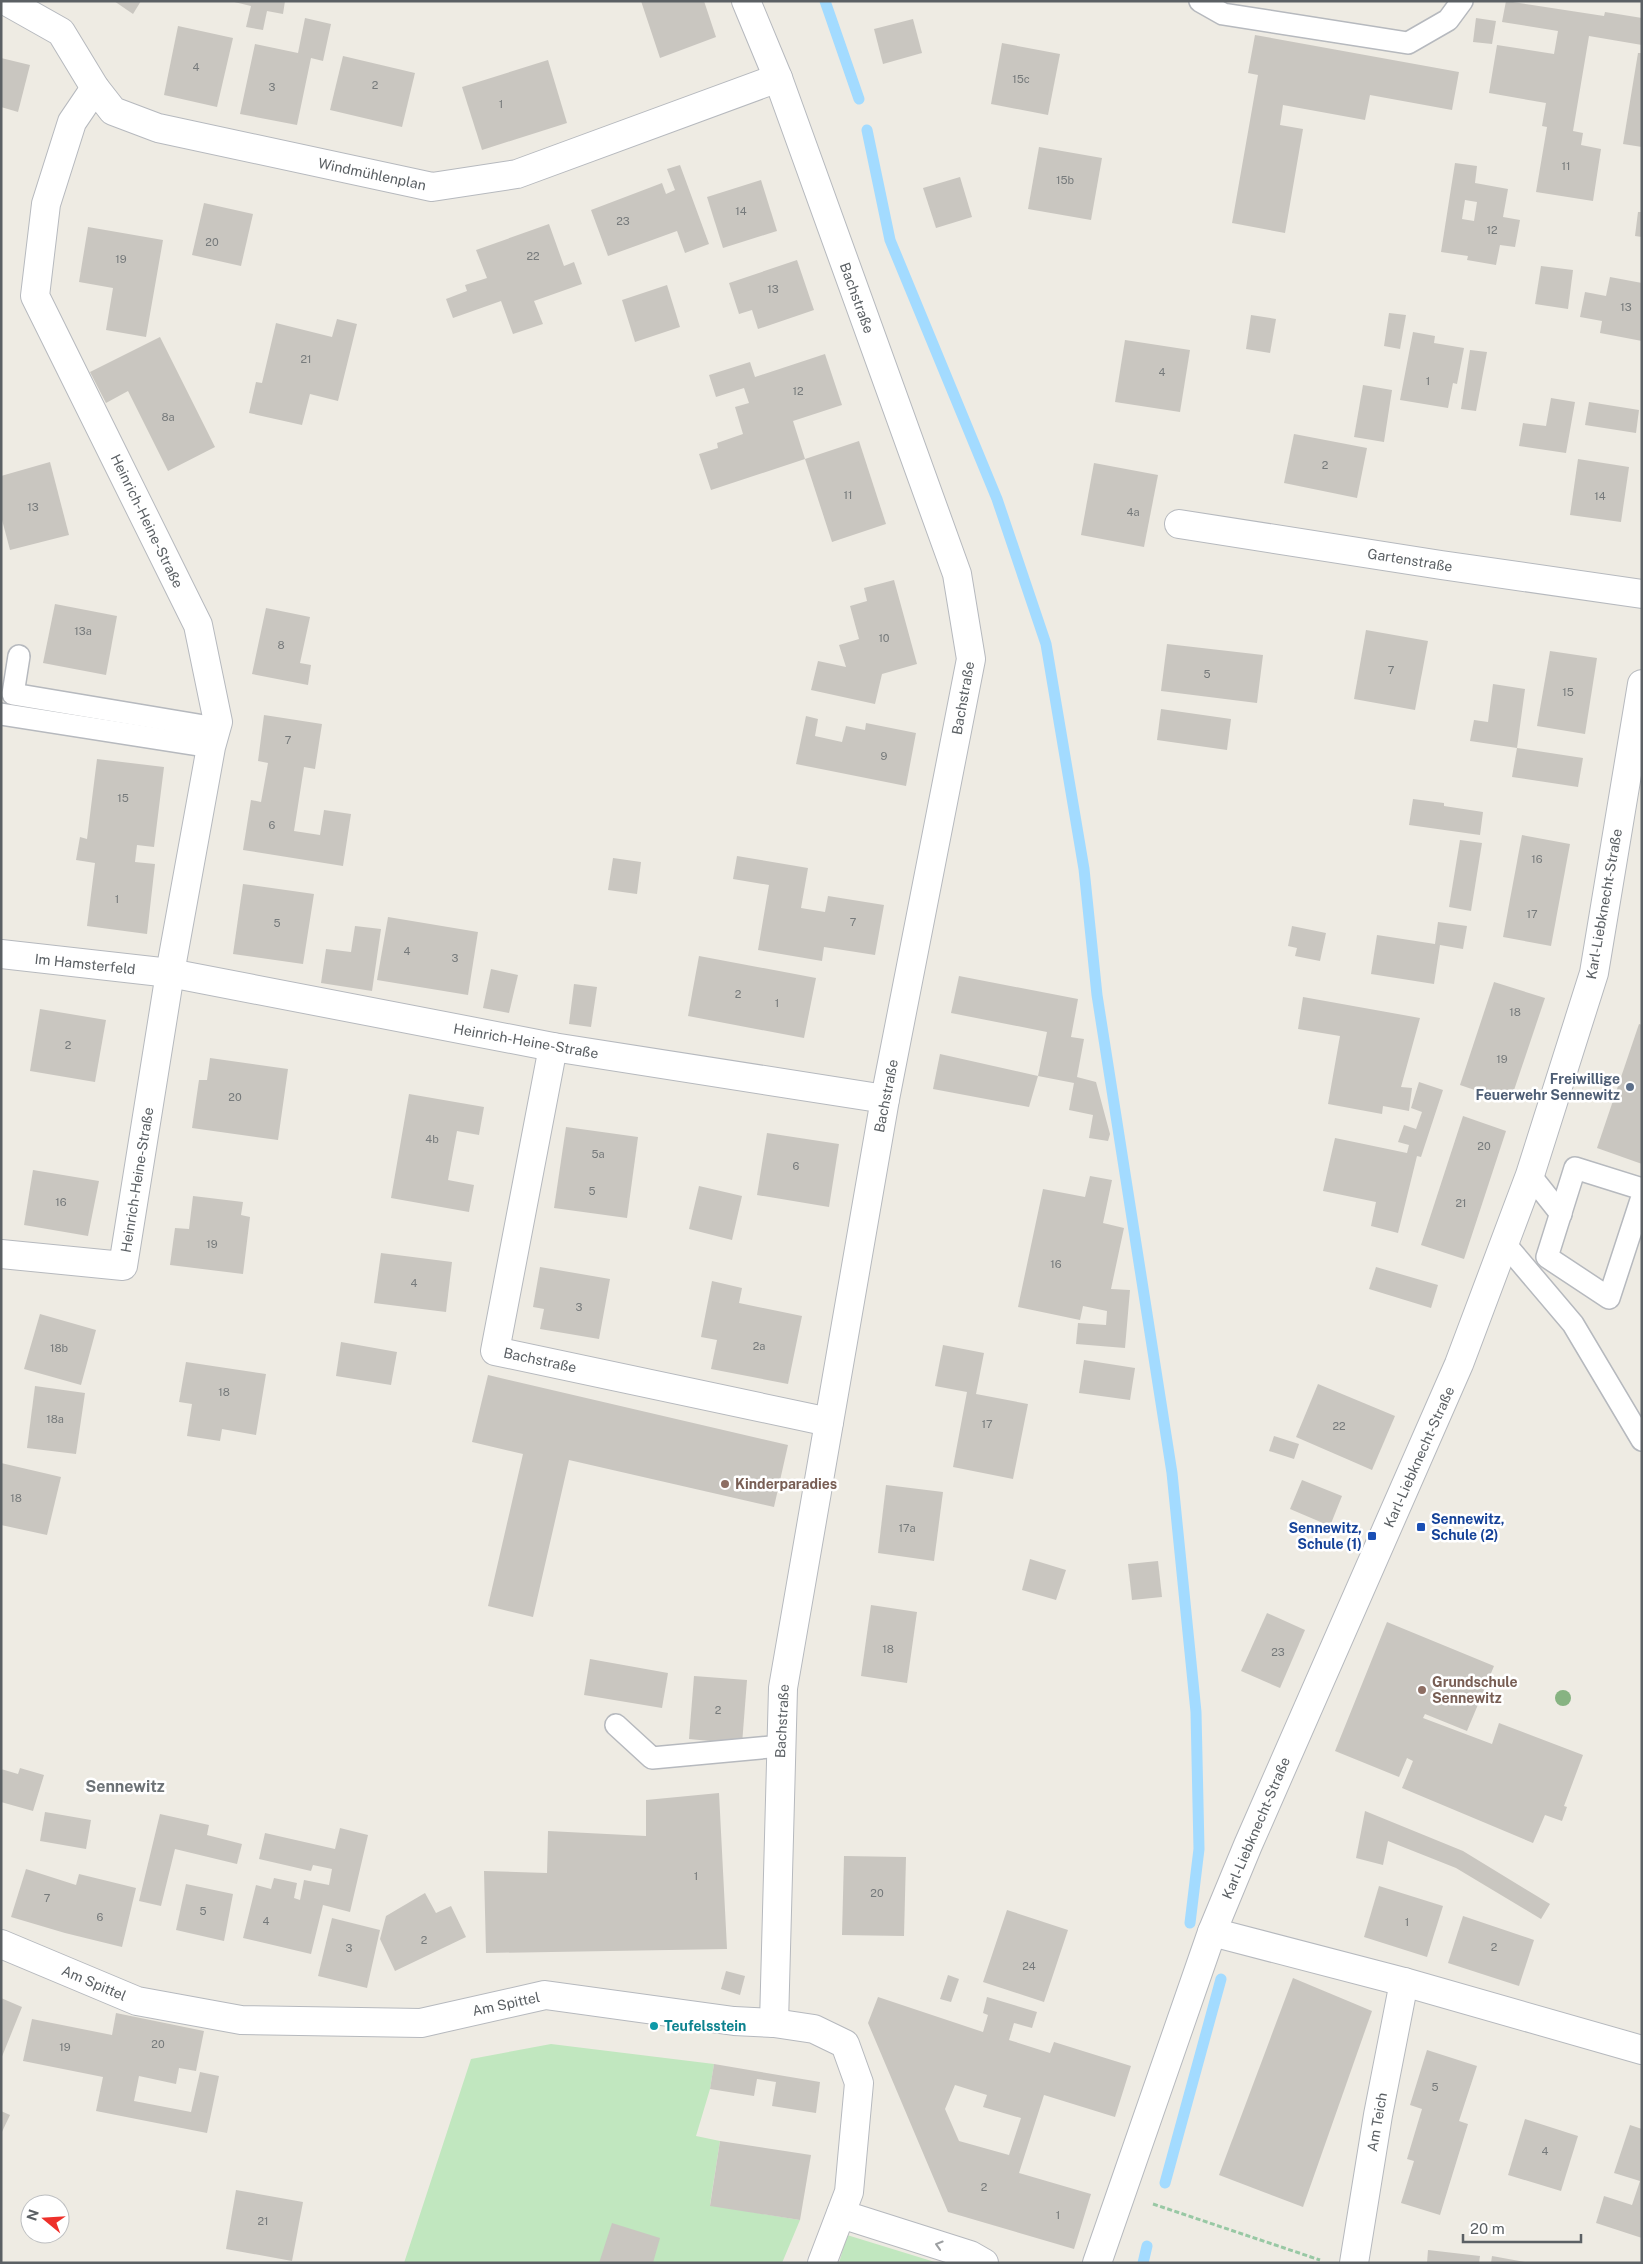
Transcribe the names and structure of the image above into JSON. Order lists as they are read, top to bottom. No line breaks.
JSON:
{"streets":{"street":["Windmühlenplan","Bachstraße","Heinrich-Heine-Straße","Gartenstraße","Karl-Liebknecht-Straße","Im Hamsterfeld","Am Spittel","Am Teich"]},"crossings":[["Windmühlenplan","Bachstraße"],["Windmühlenplan","Heinrich-Heine-Straße"],["Bachstraße","Heinrich-Heine-Straße"],["Bachstraße","Am Spittel"],["Heinrich-Heine-Straße","Im Hamsterfeld"]],"districts":["Sennewitz"],"places":{"other":["Freiwillige Feuerwehr Sennewitz","Kinderparadies","Grundschule Sennewitz","Teufelsstein"],"transit":["Sennewitz, Schule (2)","Sennewitz, Schule (1)"]},"house_numbers":["4","15c","2","3","1","11","15b","14","23","12","20","22","19","13","13","21","4","1","12","8a","2","11","14","13","4a","13a","10","8","7","5","15","7","9","15","6","16","1","17","7","5","4","3","2","1","18","2","19","20","4b","20","5a","6","5","16","21","19","16","4","3","2a","18b","18","18a","17","22","18","17a","18","23","2","1","20","7","5","6","4","1","2","2","3","24","20","19","5","4","2","1","21"],"scale_bar":"20 m","north":"left"}
